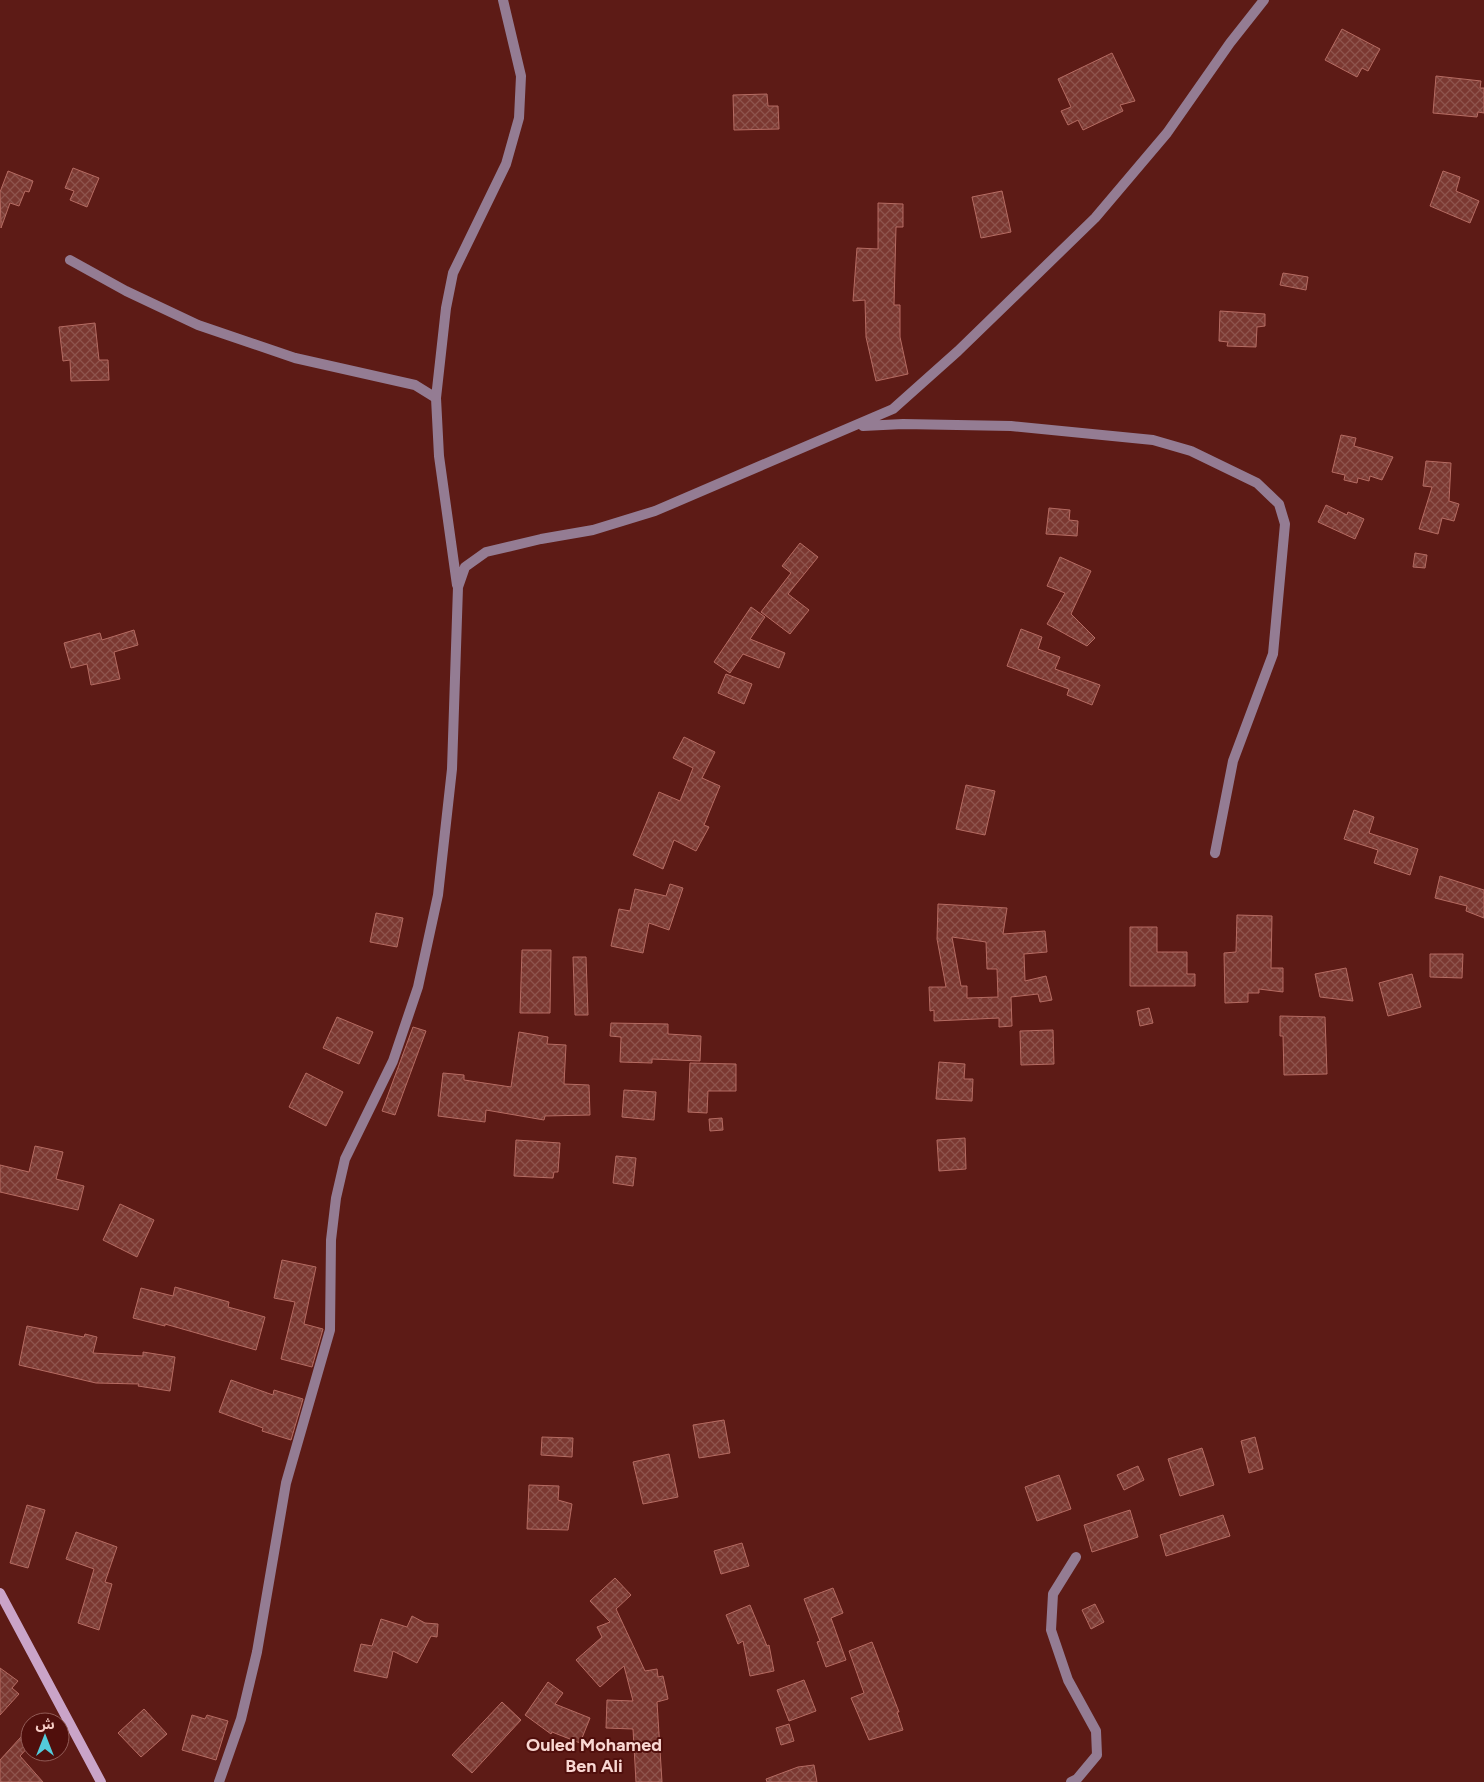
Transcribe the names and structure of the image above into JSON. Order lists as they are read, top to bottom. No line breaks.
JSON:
{"districts":["Ouled Mohamed Ben Ali"],"north":"top"}
